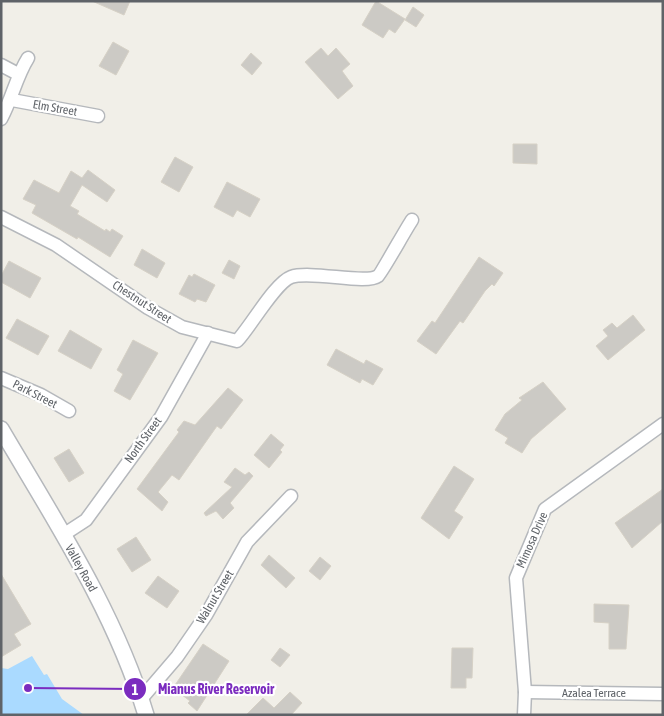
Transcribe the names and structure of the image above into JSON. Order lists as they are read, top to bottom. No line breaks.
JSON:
{"streets":{"street":["Elm Street","Chestnut Street","Park Street","North Street","Mimosa Drive","Valley Road","Walnut Street","Azalea Terrace"]},"crossings":[["Chestnut Street","North Street"],["North Street","Valley Road"],["Mimosa Drive","Azalea Terrace"],["Valley Road","Walnut Street"]],"places":["Mianus River Reservoir"]}
